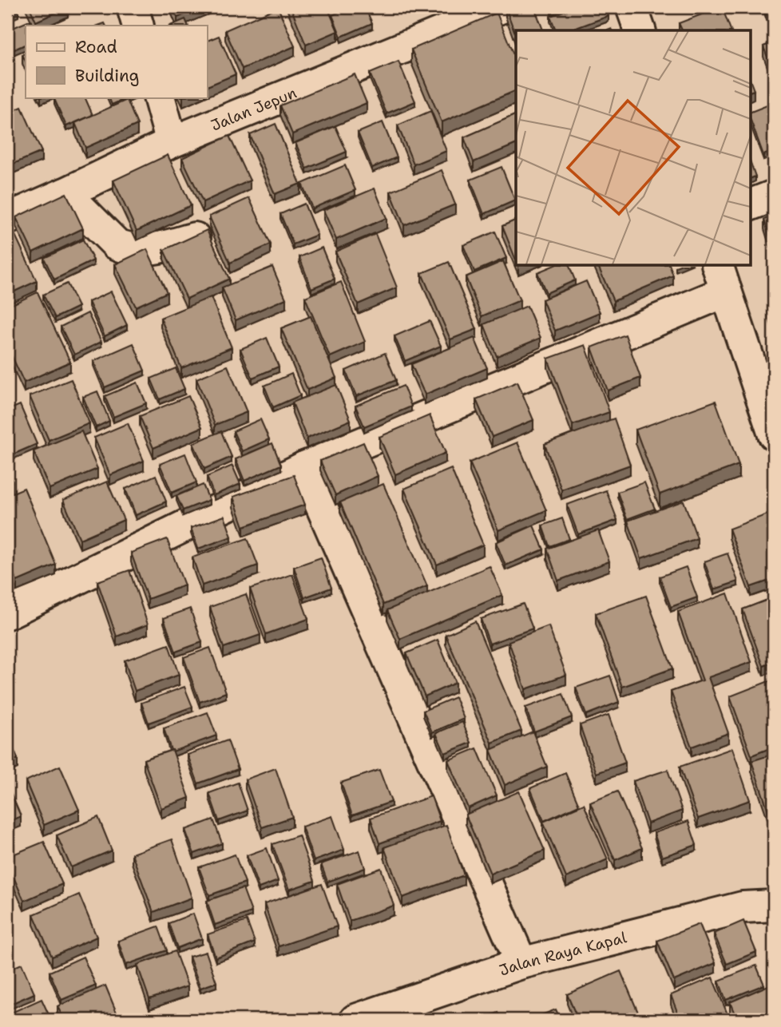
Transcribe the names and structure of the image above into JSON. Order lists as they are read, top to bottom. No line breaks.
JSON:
{"streets":{"main road":["Jalan Jepun","Jalan Raya Kapal"]},"legend":["Road","Building"]}
